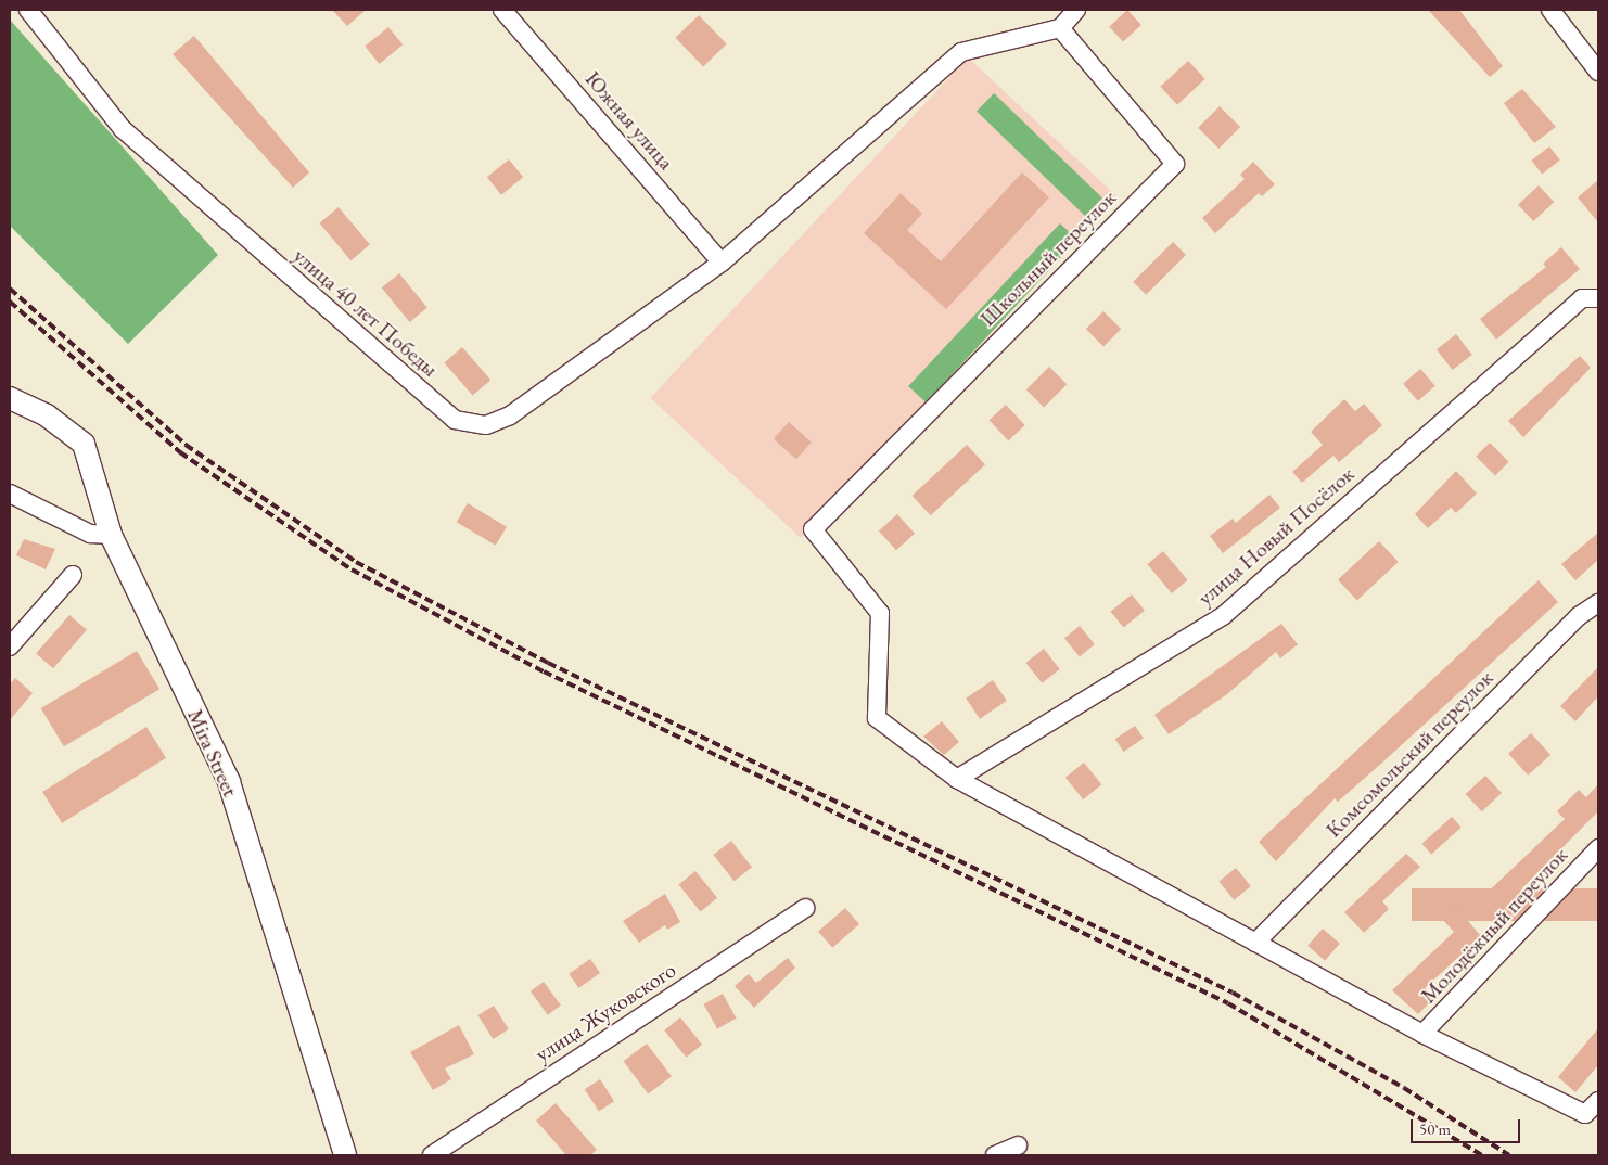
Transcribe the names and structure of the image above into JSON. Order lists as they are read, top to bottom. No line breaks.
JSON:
{"streets":{"street":["Южная улица","Школьный переулок","улица 40 лет Победы","улица Новый Посёлок","Mira Street","Комсомольский переулок","Молодёжный переулок","улица Жуковского"]},"crossings":[["Южная улица","улица 40 лет Победы"],["Школьный переулок","улица 40 лет Победы"],["Школьный переулок","улица Новый Посёлок"]],"scale_bar":"50 m"}
